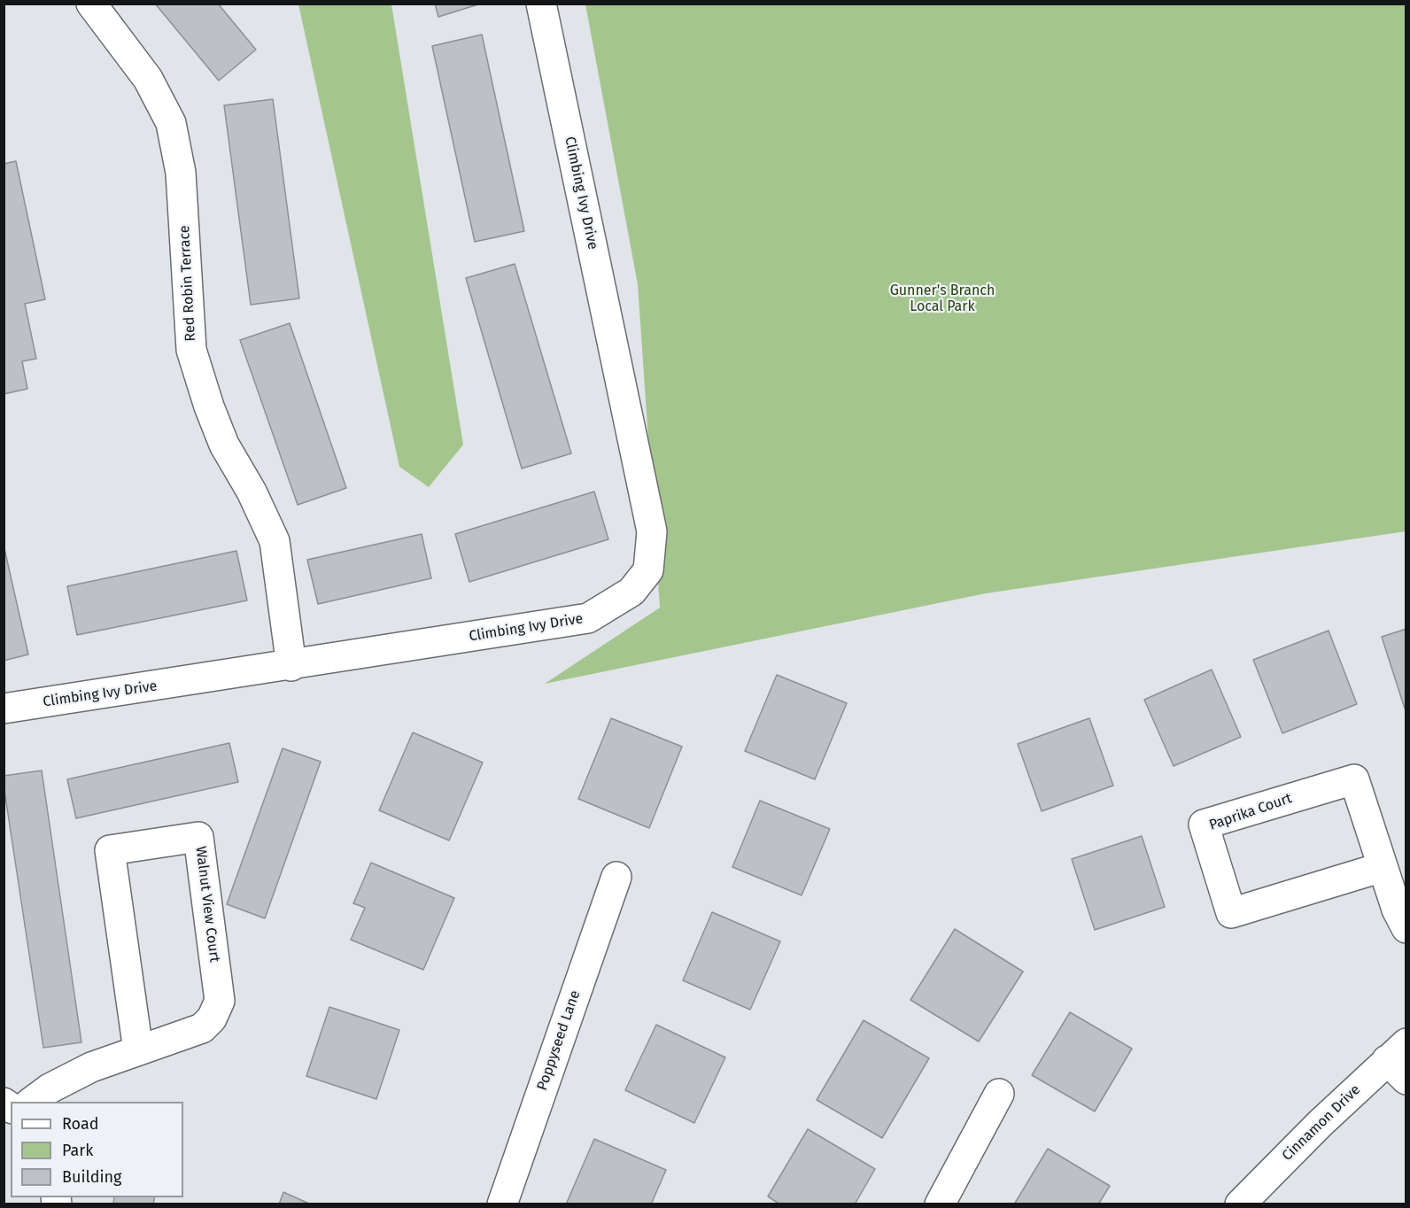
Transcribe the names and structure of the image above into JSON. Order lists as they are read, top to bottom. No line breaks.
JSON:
{"streets":{"street":["Climbing Ivy Drive","Red Robin Terrace","Paprika Court","Walnut View Court","Poppyseed Lane","Cinnamon Drive"]},"crossings":[["Climbing Ivy Drive","Red Robin Terrace"]],"parks":["Gunner's Branch Local Park"],"legend":["Road","Park","Building"]}
